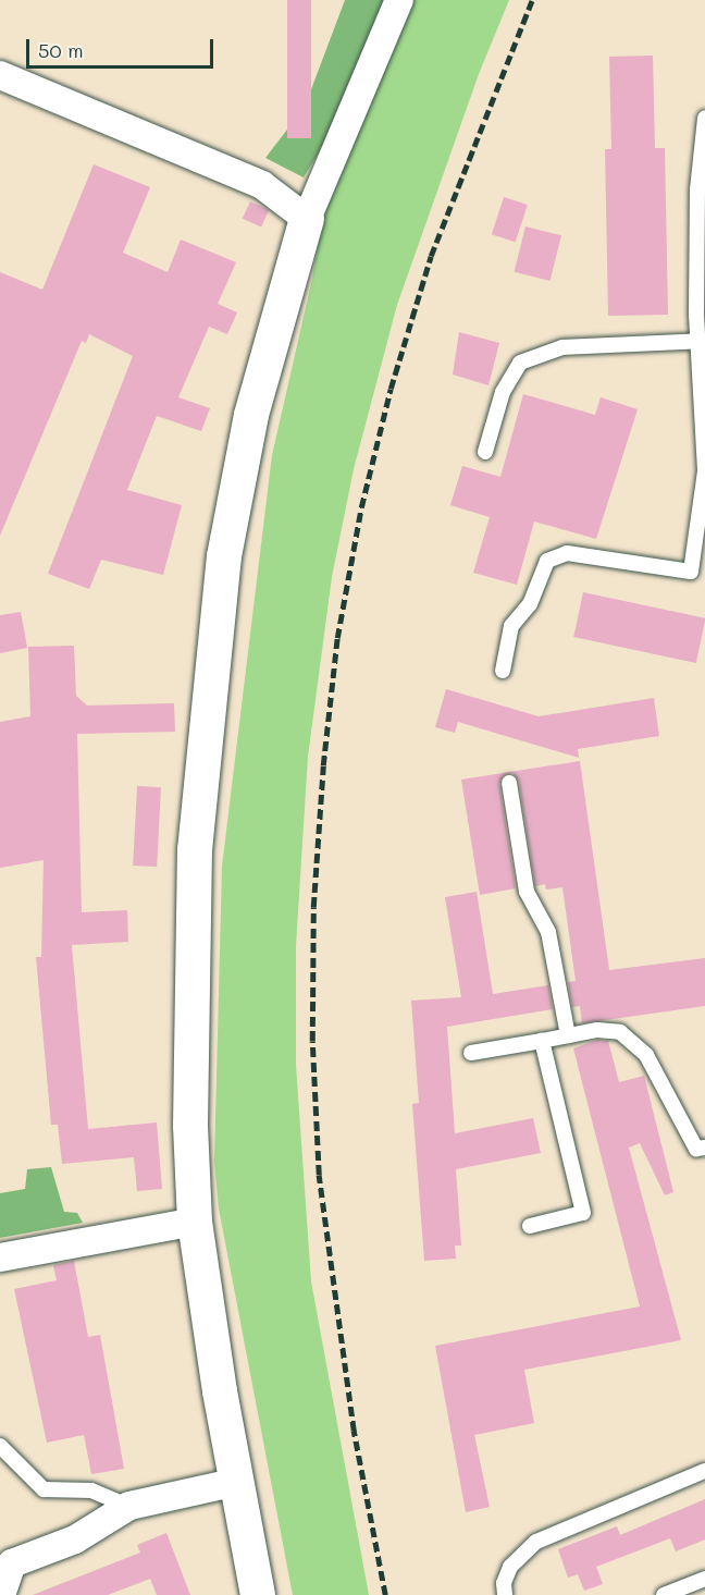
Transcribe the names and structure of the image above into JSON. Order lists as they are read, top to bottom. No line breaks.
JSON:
{"scale_bar":"50 m"}
